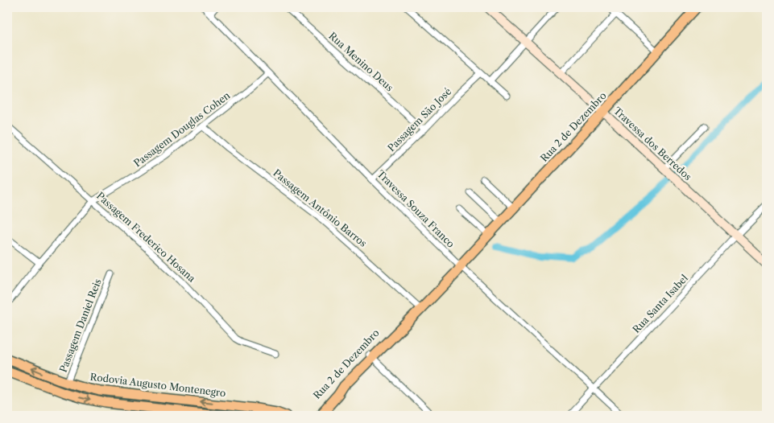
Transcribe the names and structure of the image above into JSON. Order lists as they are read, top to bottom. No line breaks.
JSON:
{"streets":{"main road":["Rua 2 de Dezembro","Rodovia Augusto Montenegro"],"street":["Rua Menino Deus","Passagem São José","Passagem Douglas Cohen","Travessa dos Berredos","Passagem Antônio Barros","Travessa Souza Franco","Passagem Frederico Hosana","Rua Santa Isabel","Passagem Daniel Reis"]},"crossings":[["Rua Menino Deus","Passagem São José"],["Passagem São José","Travessa Souza Franco"],["Rua 2 de Dezembro","Travessa dos Berredos"],["Rua 2 de Dezembro","Passagem Antônio Barros"],["Rua 2 de Dezembro","Travessa Souza Franco"],["Passagem Douglas Cohen","Passagem Antônio Barros"],["Passagem Douglas Cohen","Travessa Souza Franco"],["Passagem Douglas Cohen","Passagem Frederico Hosana"],["Travessa dos Berredos","Rua Santa Isabel"],["Travessa Souza Franco","Rua Santa Isabel"],["Passagem Daniel Reis","Rodovia Augusto Montenegro"]]}
